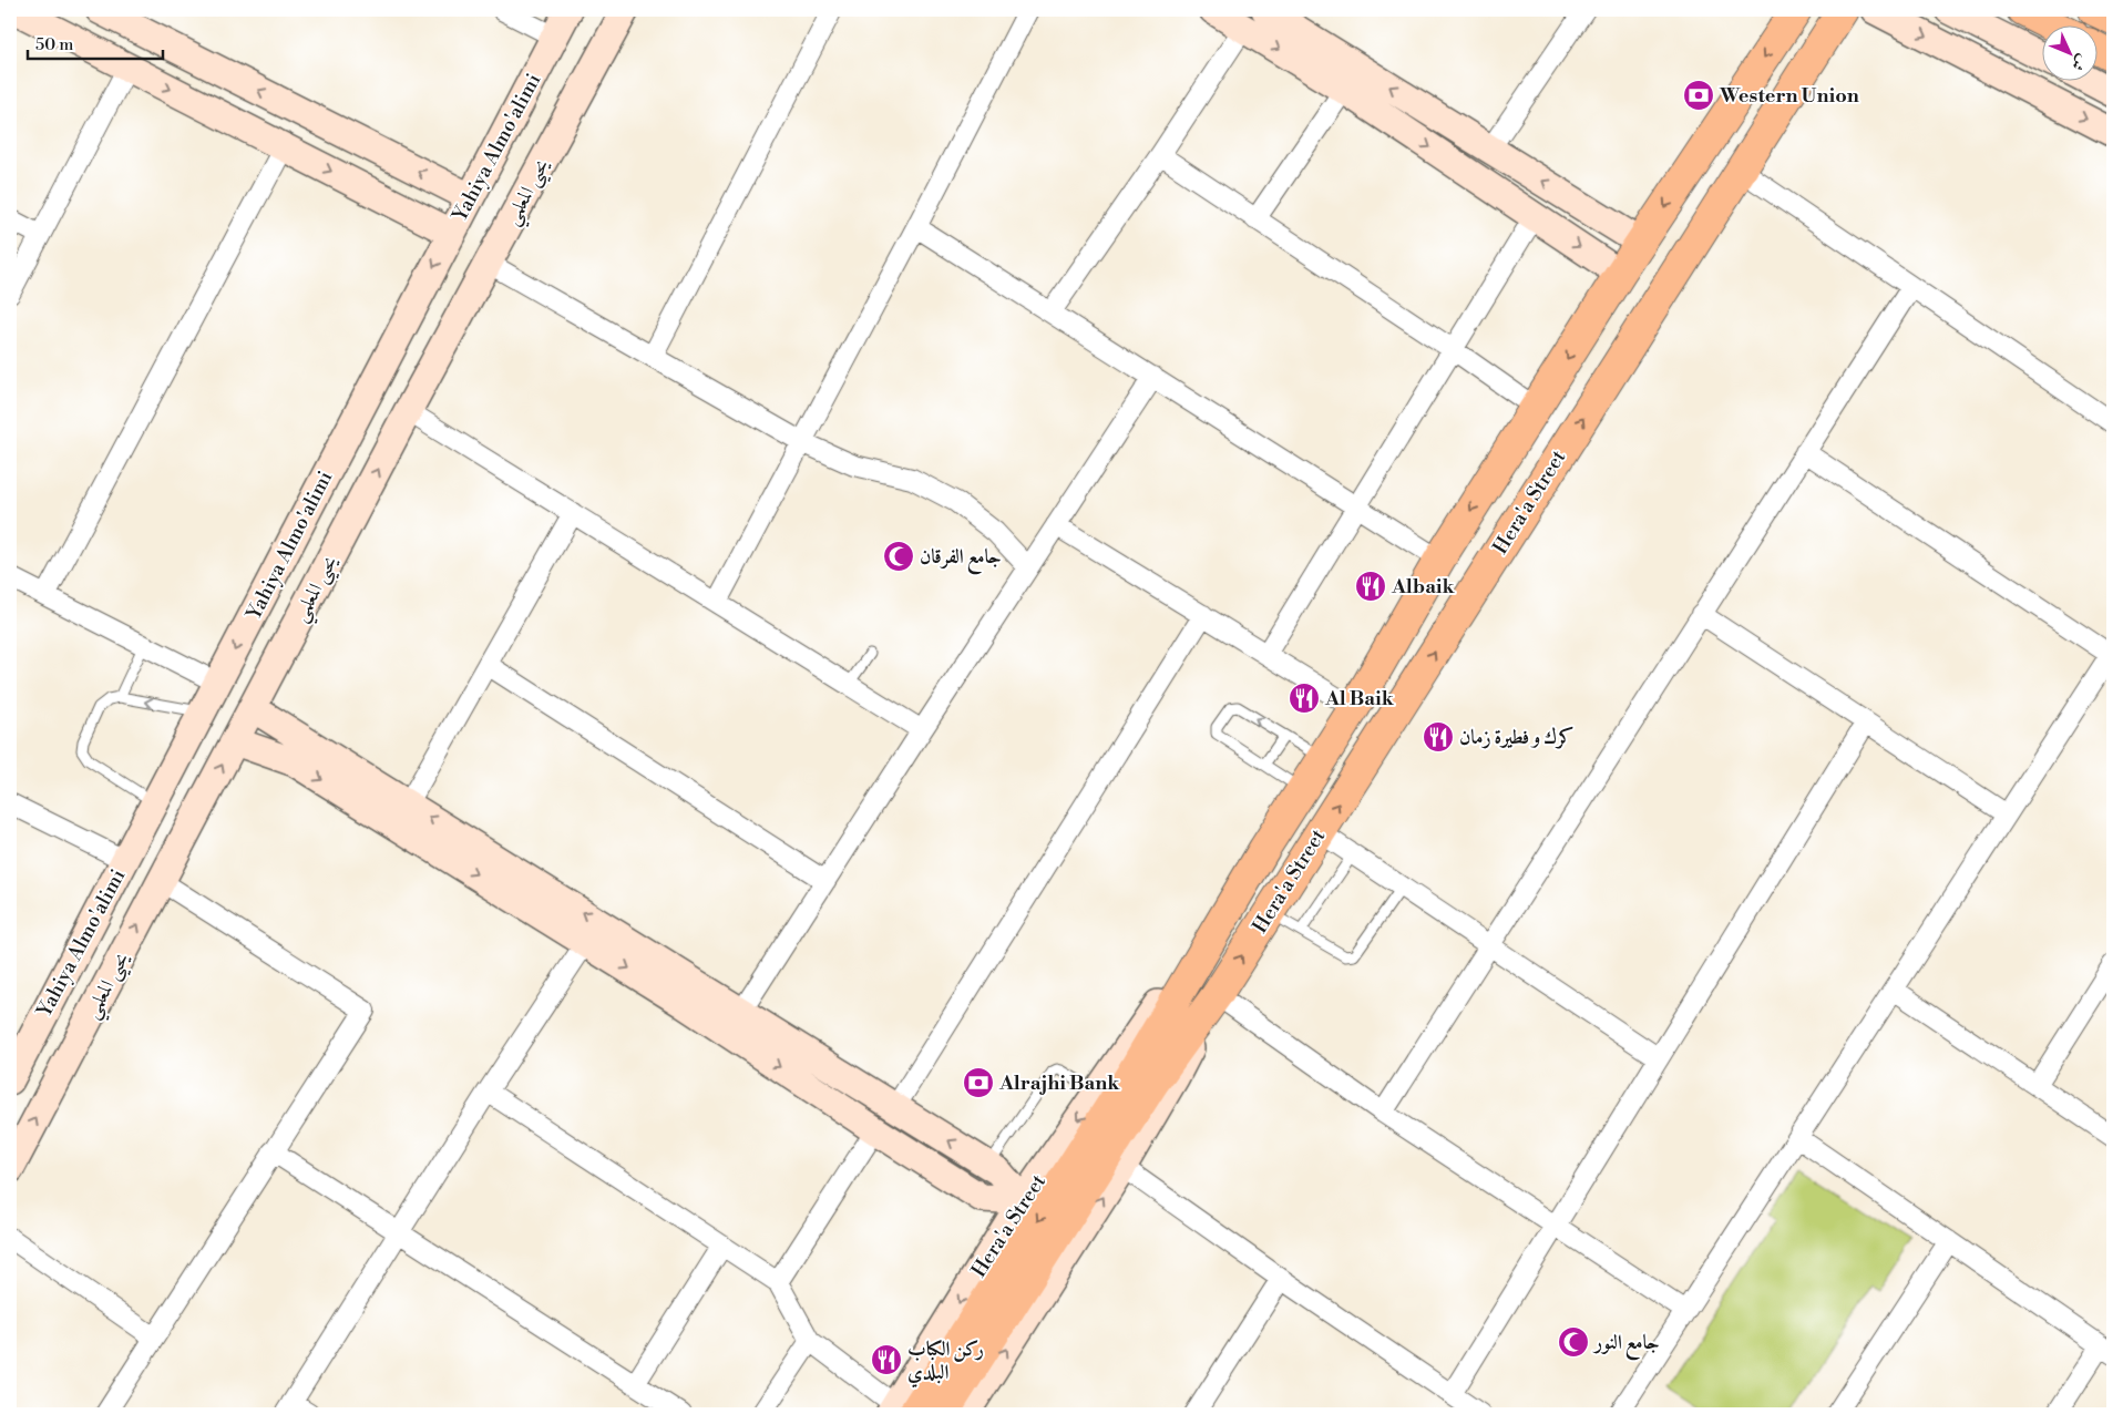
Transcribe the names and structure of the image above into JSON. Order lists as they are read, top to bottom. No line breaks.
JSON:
{"streets":{"main road":["Hera'a Street"],"street":["Yahiya Almo'alimi","يحيى المعلمي"]},"places":{"bank":["Western Union","Alrajhi Bank"],"mosque":["جامع الفرقان","جامع النور"],"restaurant":["Albaik","Al Baik","كرك و فطيرة زمان","ركن الكباب البلدي"]},"scale_bar":"50 m","north":"bottom right"}
